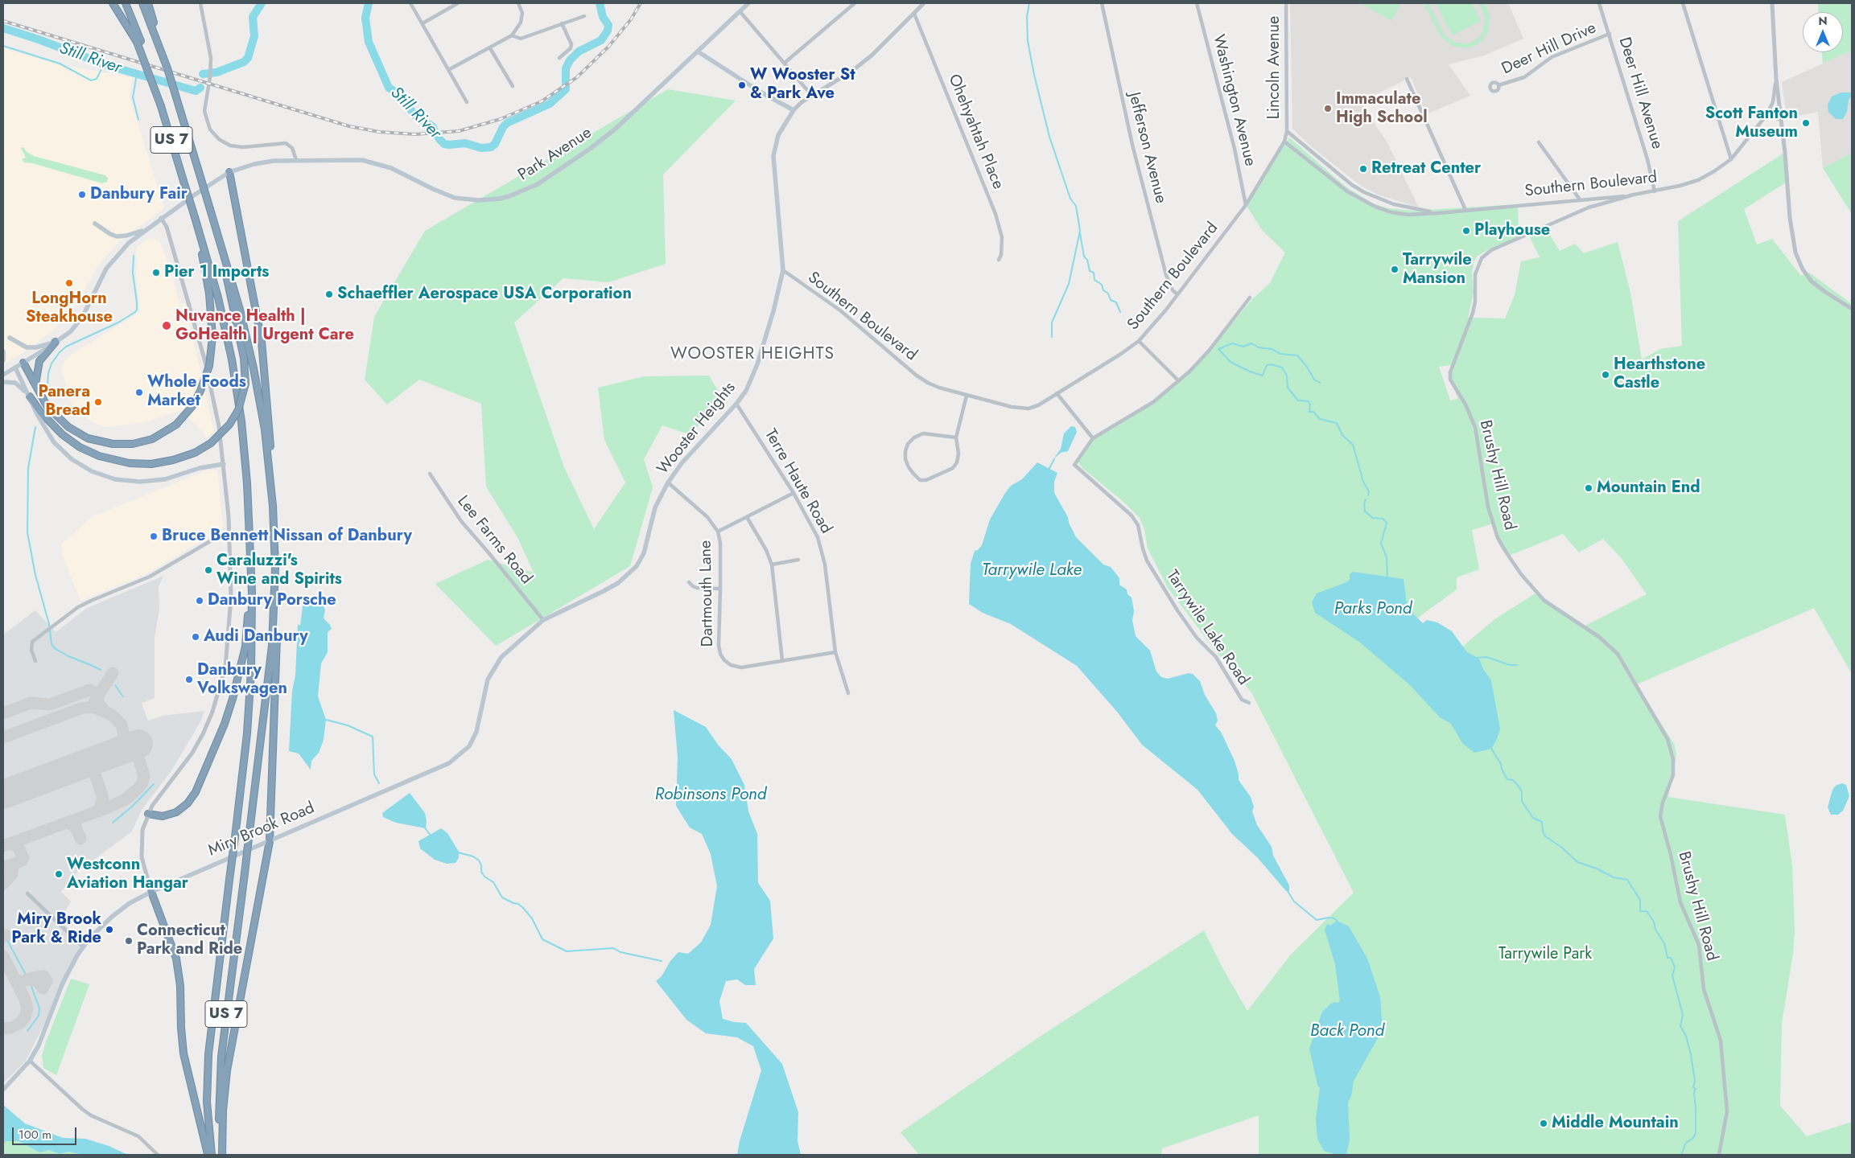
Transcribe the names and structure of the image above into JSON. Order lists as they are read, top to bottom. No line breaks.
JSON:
{"streets":{"highway":["US 7"],"main road":["Park Avenue","Wooster Heights","Miry Brook Road"],"street":["Deer Hill Drive","Lincoln Avenue","Deer Hill Avenue","Washington Avenue","Ohehyahtah Place","Jefferson Avenue","Southern Boulevard","Brushy Hill Road","Terre Haute Road","Lee Farms Road","Dartmouth Lane","Tarrywile Lake Road"]},"crossings":[["Deer Hill Drive","Deer Hill Avenue"],["Lincoln Avenue","Southern Boulevard"],["Deer Hill Avenue","Southern Boulevard"],["Washington Avenue","Southern Boulevard"],["Jefferson Avenue","Southern Boulevard"],["Southern Boulevard","Wooster Heights"],["Southern Boulevard","Brushy Hill Road"],["Wooster Heights","Terre Haute Road"],["Wooster Heights","Lee Farms Road"],["Wooster Heights","Miry Brook Road"],["Terre Haute Road","Dartmouth Lane"]],"districts":["WOOSTER HEIGHTS"],"water":["Still River","Tarrywile Lake","Parks Pond","Robinsons Pond","Back Pond"],"parks":["Tarrywile Park"],"places":["W Wooster St & Park Ave","Immaculate High School","Scott Fanton Museum","Retreat Center","Danbury Fair","Playhouse","Tarrywile Mansion","Pier 1 Imports","LongHorn Steakhouse","Schaeffler Aerospace USA Corporation","Nuvance Health | GoHealth | Urgent Care","Hearthstone Castle","Whole Foods Market","Panera Bread","Mountain End","Bruce Bennett Nissan of Danbury","Caraluzzi's Wine and Spirits","Danbury Porsche","Audi Danbury","Danbury Volkswagen","Westconn Aviation Hangar","Miry Brook Park & Ride","Connecticut Park and Ride","Middle Mountain"],"scale_bar":"100 m","north":"top"}
